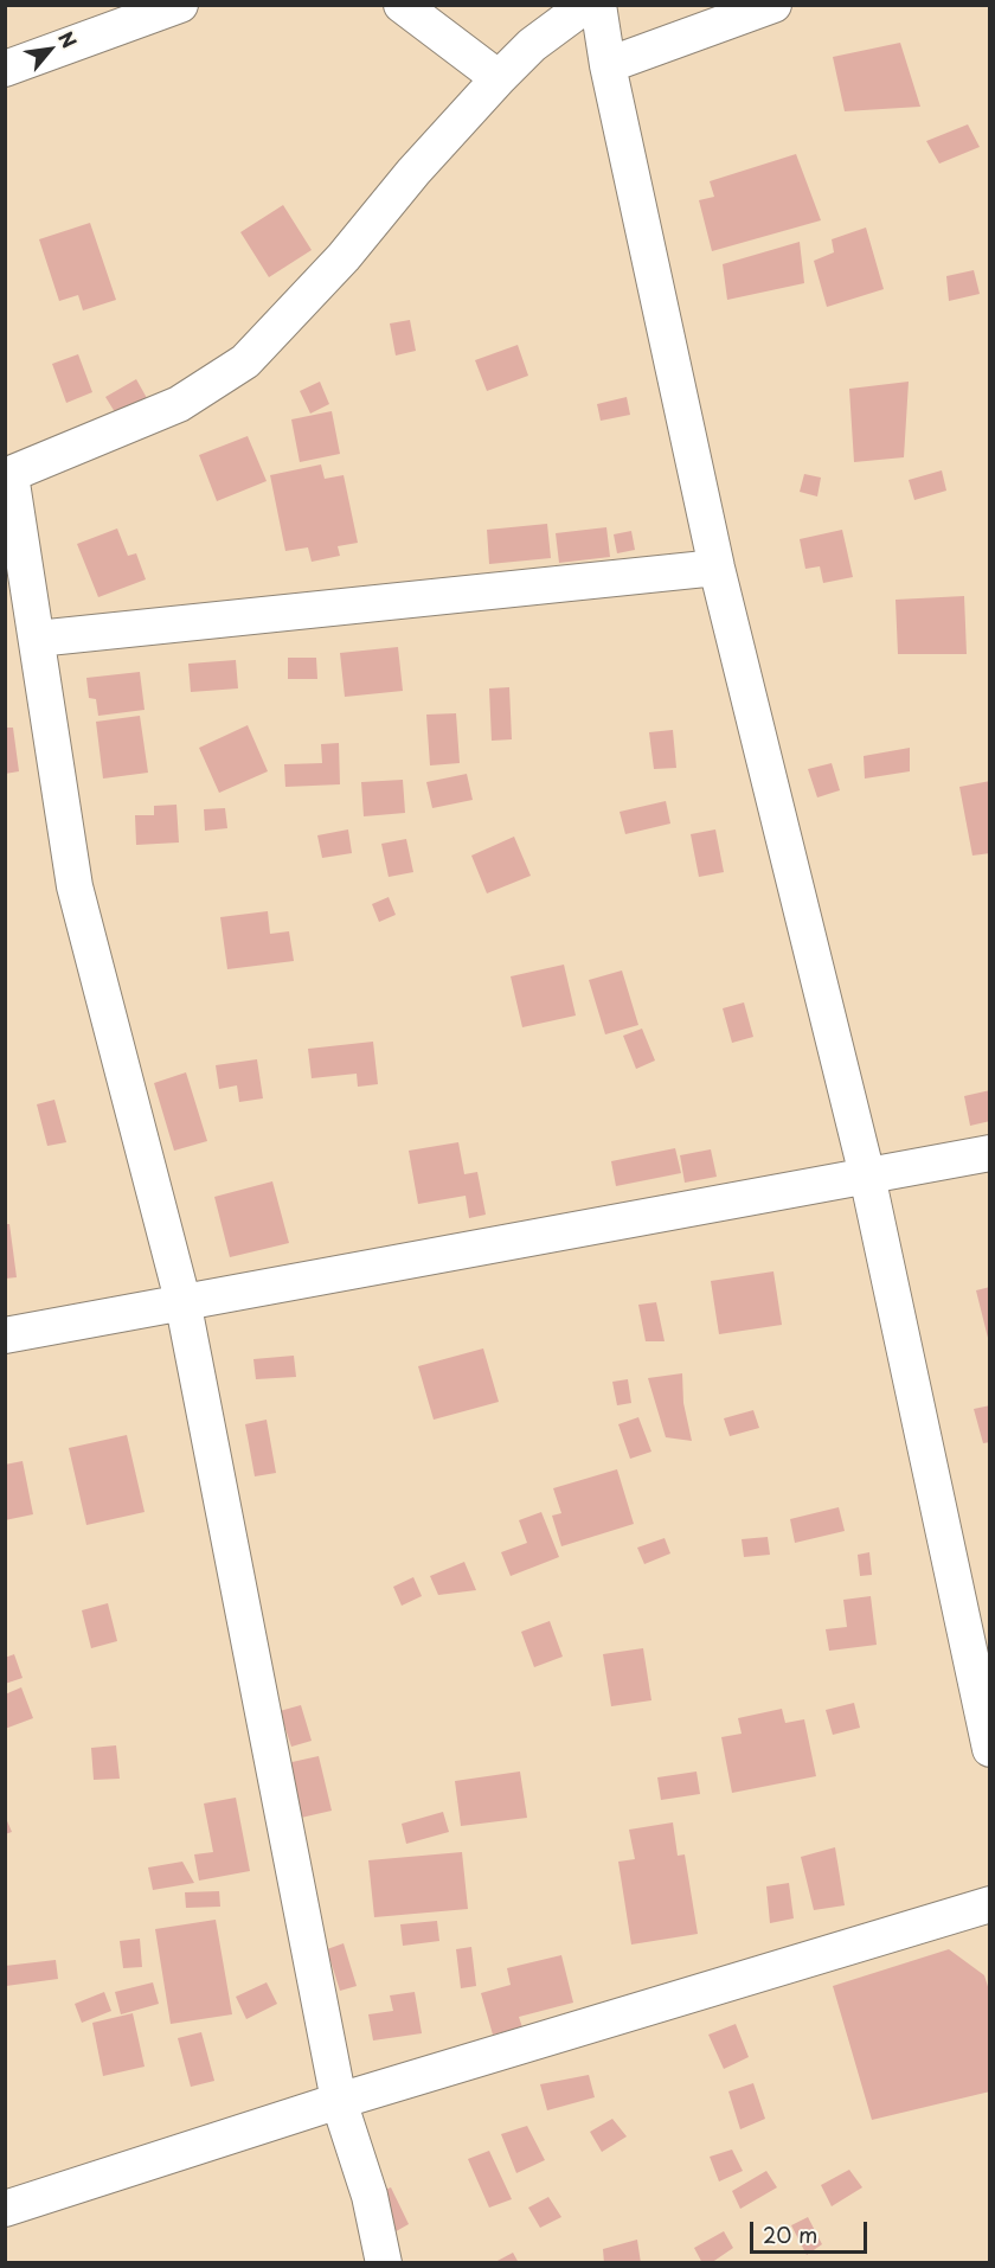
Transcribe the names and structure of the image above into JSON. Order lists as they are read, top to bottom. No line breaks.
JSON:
{"scale_bar":"20 m","north":"top right"}
